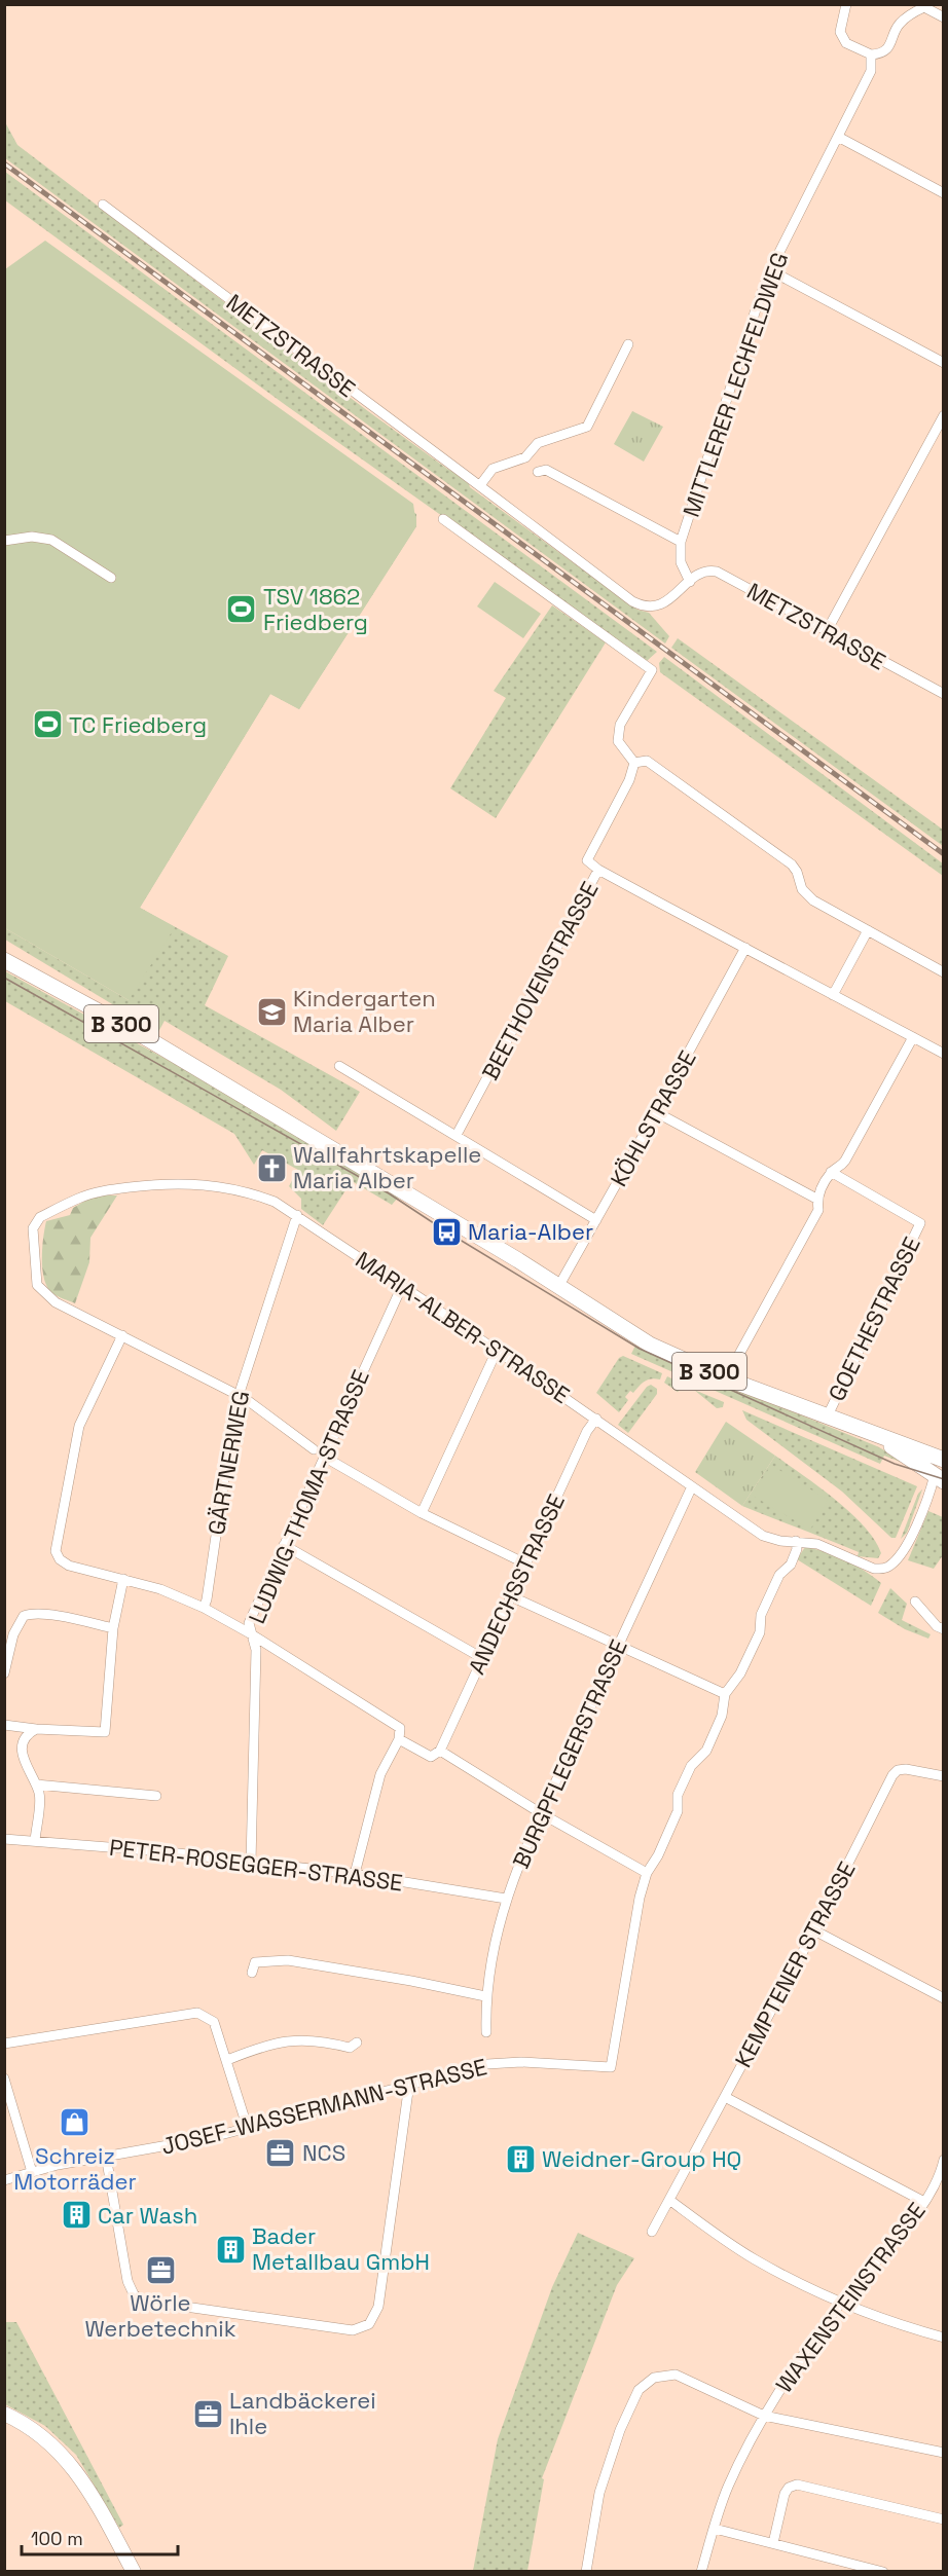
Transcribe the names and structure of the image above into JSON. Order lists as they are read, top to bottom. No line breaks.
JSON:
{"streets":{"main road":["B 300"],"street":["METZSTRASSE","MITTLERER LECHFELDWEG","BEETHOVENSTRASSE","KÖHLSTRASSE","GOETHESTRASSE","MARIA-ALBER-STRASSE","GÄRTNERWEG","LUDWIG-THOMA-STRASSE","ANDECHSSTRASSE","BURGPFLEGERSTRASSE","PETER-ROSEGGER-STRASSE","KEMPTENER STRASSE","JOSEF-WASSERMANN-STRASSE","WAXENSTEINSTRASSE"]},"crossings":[["B 300","KÖHLSTRASSE"],["B 300","GOETHESTRASSE"],["B 300","MARIA-ALBER-STRASSE"],["MARIA-ALBER-STRASSE","GÄRTNERWEG"],["MARIA-ALBER-STRASSE","LUDWIG-THOMA-STRASSE"],["MARIA-ALBER-STRASSE","ANDECHSSTRASSE"],["MARIA-ALBER-STRASSE","BURGPFLEGERSTRASSE"],["LUDWIG-THOMA-STRASSE","PETER-ROSEGGER-STRASSE"],["BURGPFLEGERSTRASSE","PETER-ROSEGGER-STRASSE"]],"places":{"sports":["TSV 1862 Friedberg","TC Friedberg"],"school or university":["Kindergarten Maria Alber"],"church":["Wallfahrtskapelle Maria Alber"],"bus stop":["Maria-Alber"],"shop":["Schreiz Motorräder"],"office":["NCS","Wörle Werbetechnik","Landbäckerei Ihle"],"building":["Weidner-Group HQ","Car Wash","Bader Metallbau GmbH"]},"scale_bar":"100 m"}
